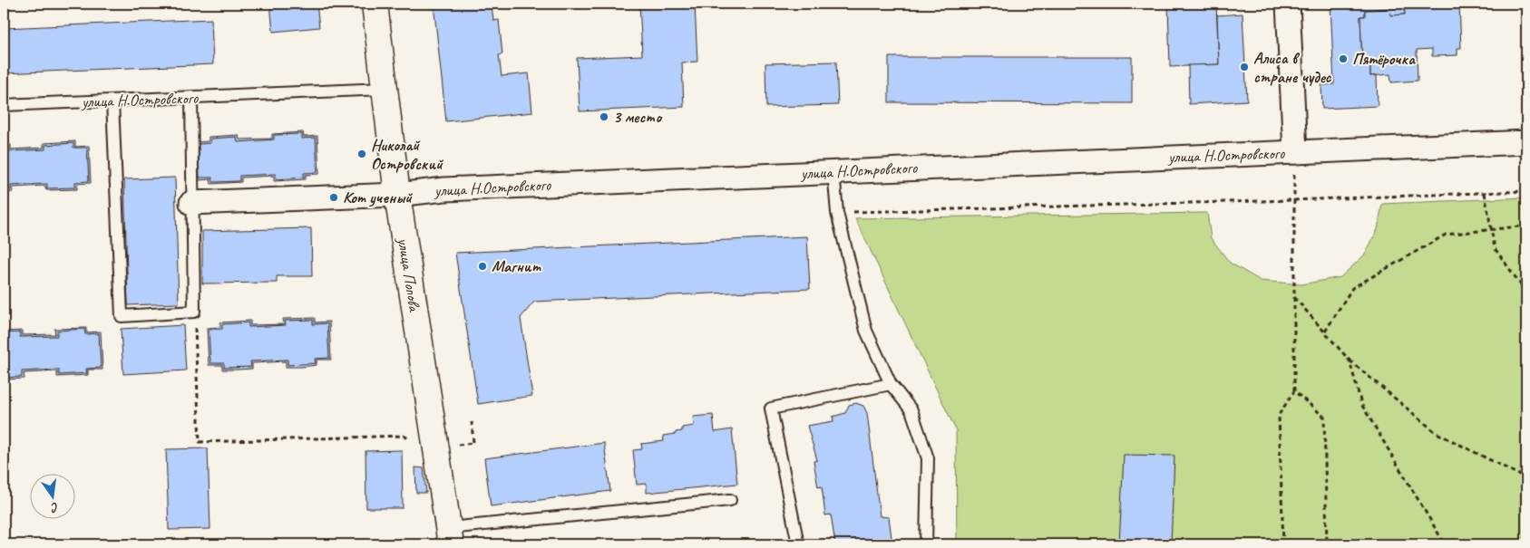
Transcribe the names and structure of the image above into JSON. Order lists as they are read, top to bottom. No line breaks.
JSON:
{"streets":{"main road":["улица Попова"],"street":["улица Н.Островского"]},"crossings":[["улица Н.Островского","улица Попова"]],"places":["Пятёрочка","Алиса в стране чудес","3 место","Николай Островский","Кот ученый","Магнит"],"north":"bottom"}
